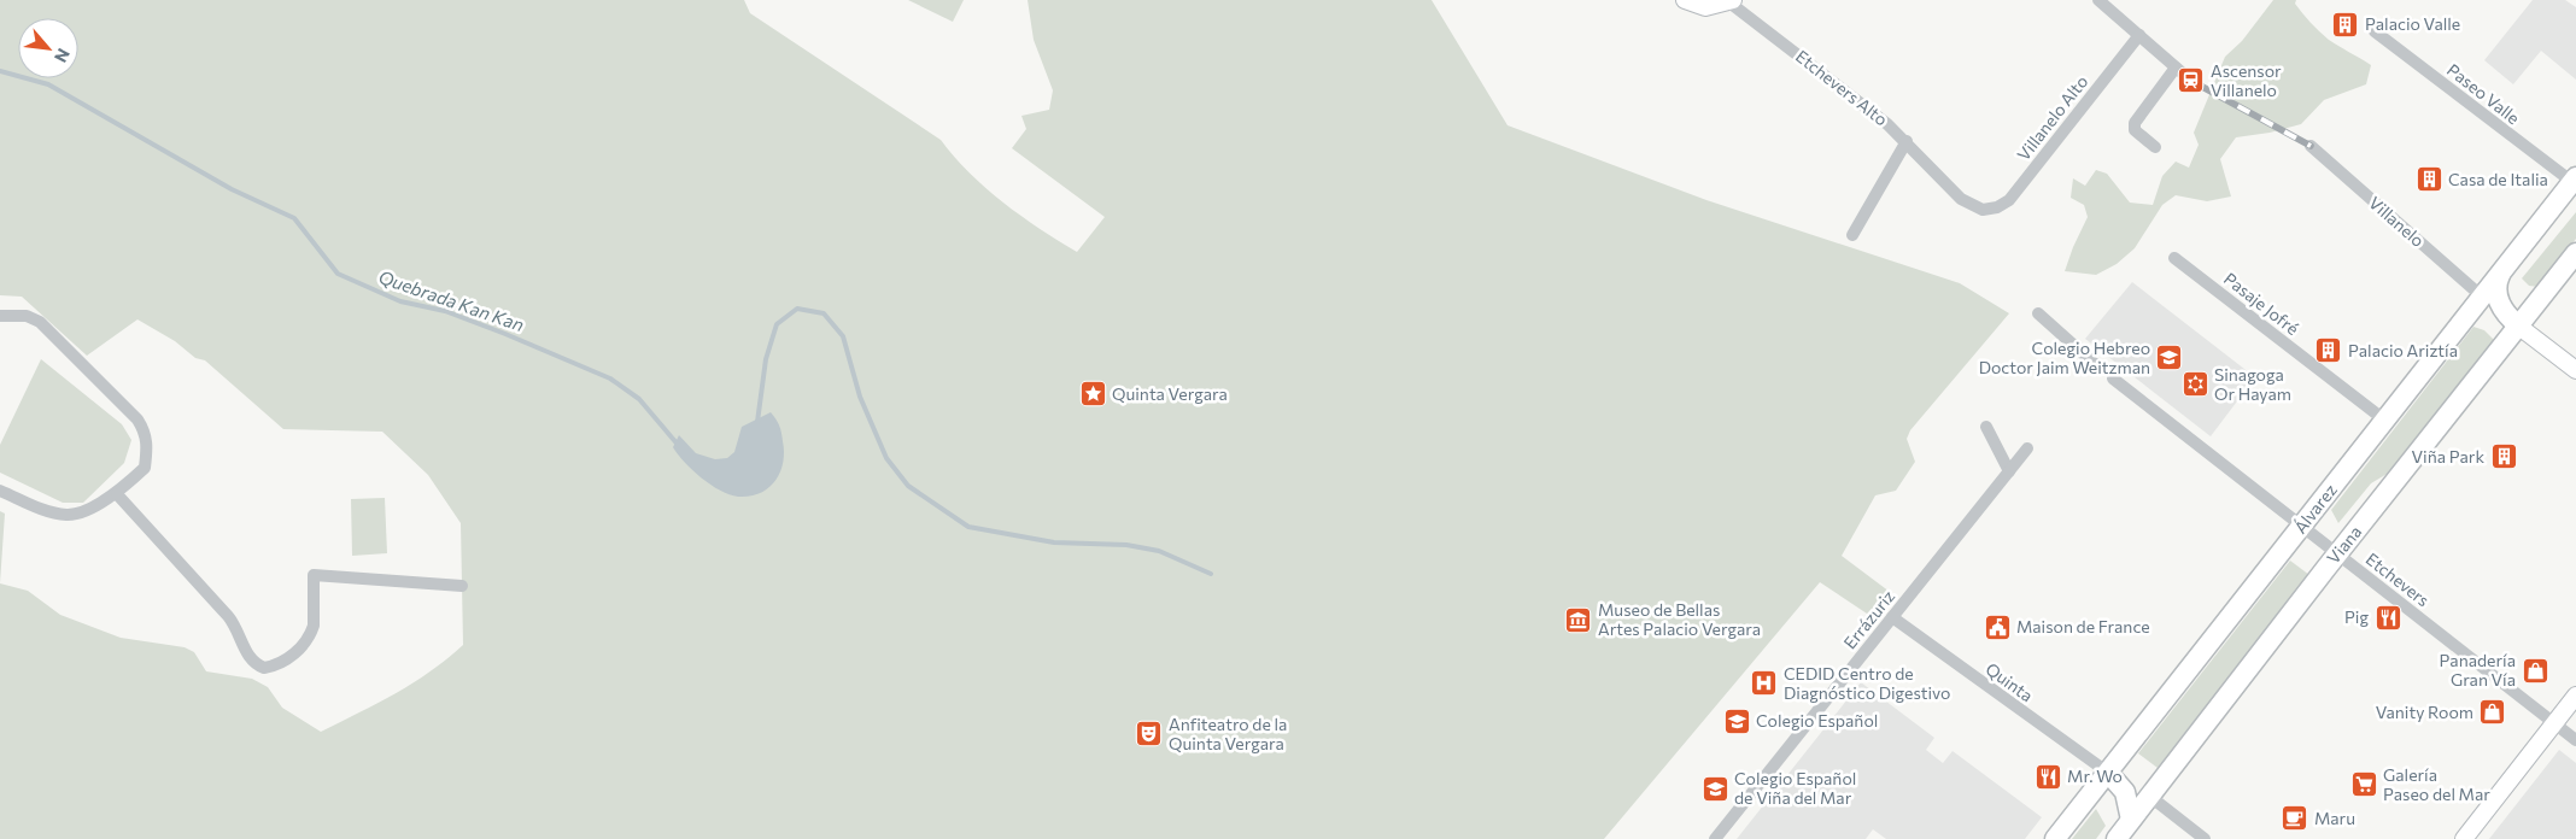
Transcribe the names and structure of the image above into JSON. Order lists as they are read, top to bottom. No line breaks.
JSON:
{"streets":{"main road":["Álvarez","Viana"],"street":["Etchevers Alto","Paseo Valle","Villanelo Alto","Villanelo","Pasaje Jofré","Etchevers","Errázuriz","Quinta"]},"crossings":[["Etchevers Alto","Villanelo Alto"],["Paseo Valle","Álvarez"],["Villanelo","Álvarez"],["Pasaje Jofré","Álvarez"],["Álvarez","Etchevers"],["Álvarez","Quinta"],["Viana","Etchevers"],["Errázuriz","Quinta"]],"water":["Quebrada Kan Kan"],"places":{"building":["Palacio Valle","Casa de Italia","Palacio Ariztía","Viña Park"],"station":["Ascensor Villanelo"],"school or university":["Colegio Hebreo Doctor Jaim Weitzman","Colegio Español","Colegio Español de Viña del Mar"],"synagogue":["Sinagoga Or Hayam"],"place":["Quinta Vergara"],"restaurant":["Pig","Mr. Wo"],"museum":["Museo de Bellas Artes Palacio Vergara"],"public building":["Maison de France"],"shop":["Panadería Gran Vía","Vanity Room"],"hospital":["CEDID Centro de Diagnóstico Digestivo"],"theatre":["Anfiteatro de la Quinta Vergara"],"supermarket":["Galería Paseo del Mar"],"cafe":["Maru"]},"north":"bottom right"}
